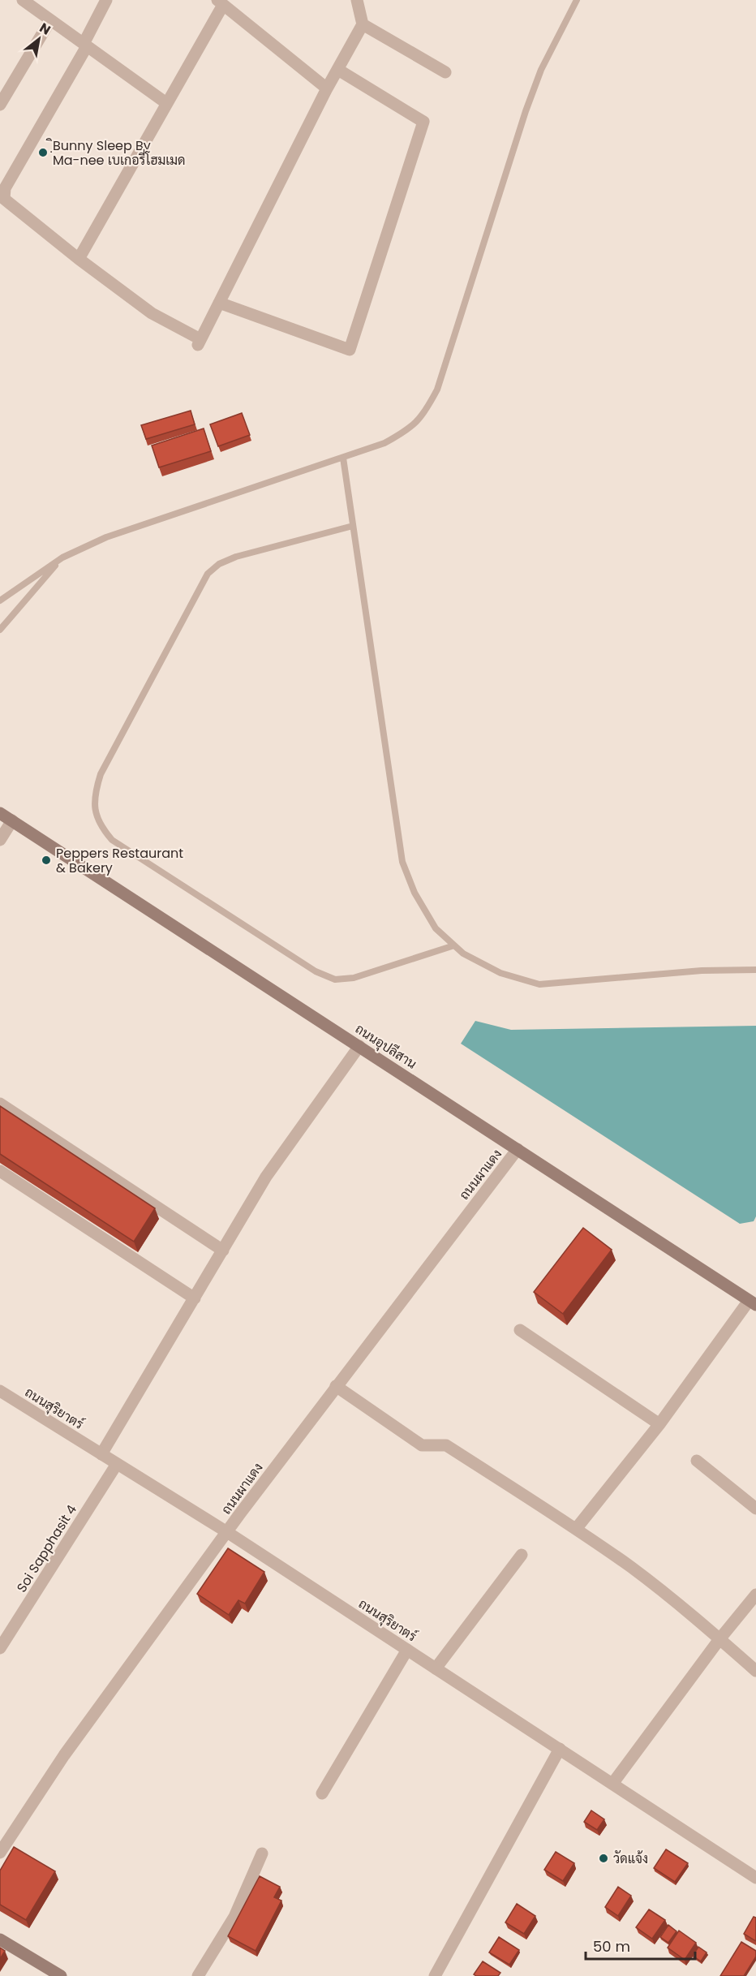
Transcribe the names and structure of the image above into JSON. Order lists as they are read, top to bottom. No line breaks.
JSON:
{"streets":{"main road":["ถนนอุปลีสาน"],"street":["ถนนผาแดง","ถนนสุริยาตร์","Soi Sapphasit 4"]},"crossings":[["ถนนอุปลีสาน","ถนนผาแดง"],["ถนนผาแดง","ถนนสุริยาตร์"],["ถนนสุริยาตร์","Soi Sapphasit 4"]],"places":["ฺิBunny Sleep By Ma-nee เบเกอรี่โฮมเมด","Peppers Restaurant & Bakery","วัดแจ้ง"],"scale_bar":"50 m","north":"top right"}
